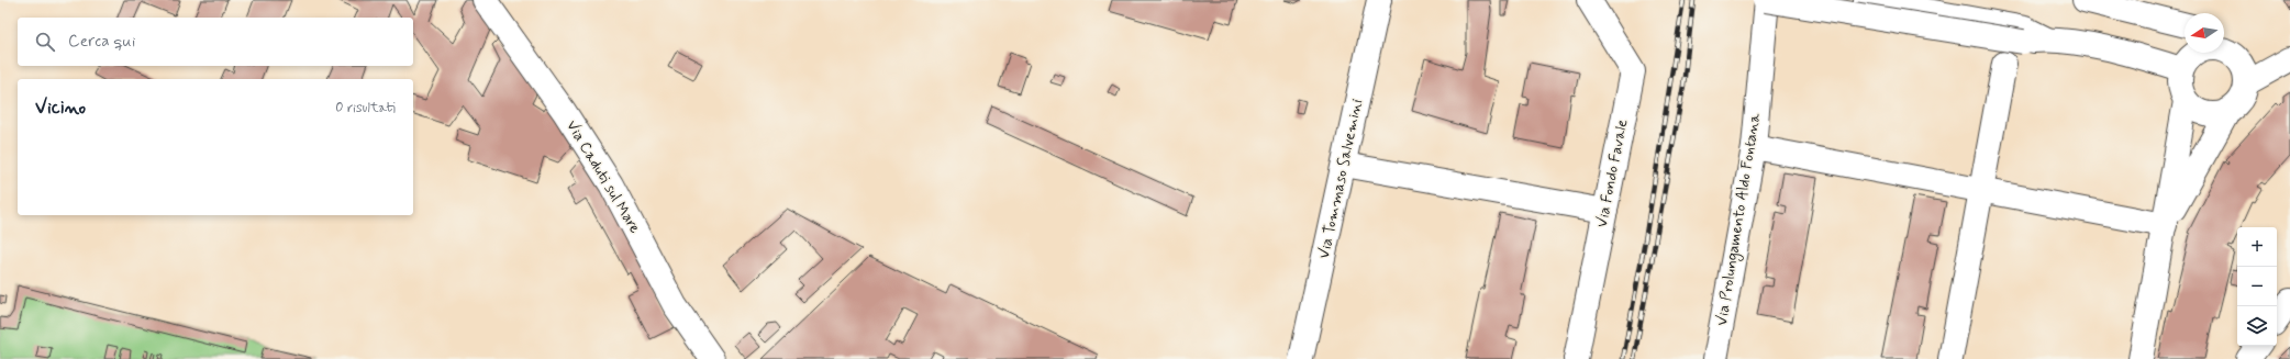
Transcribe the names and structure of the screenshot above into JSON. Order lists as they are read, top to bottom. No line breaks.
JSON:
{"streets":{"street":["Via Fondo Favale","Via Caduti sul Mare","Via Tommaso Salvemini","Via Prolungamento Aldo Fontana"]},"north":"left","page":{"search":"Cerca qui","heading":["Vicino","0 risultati"],"map_buttons":["+","−"]}}
